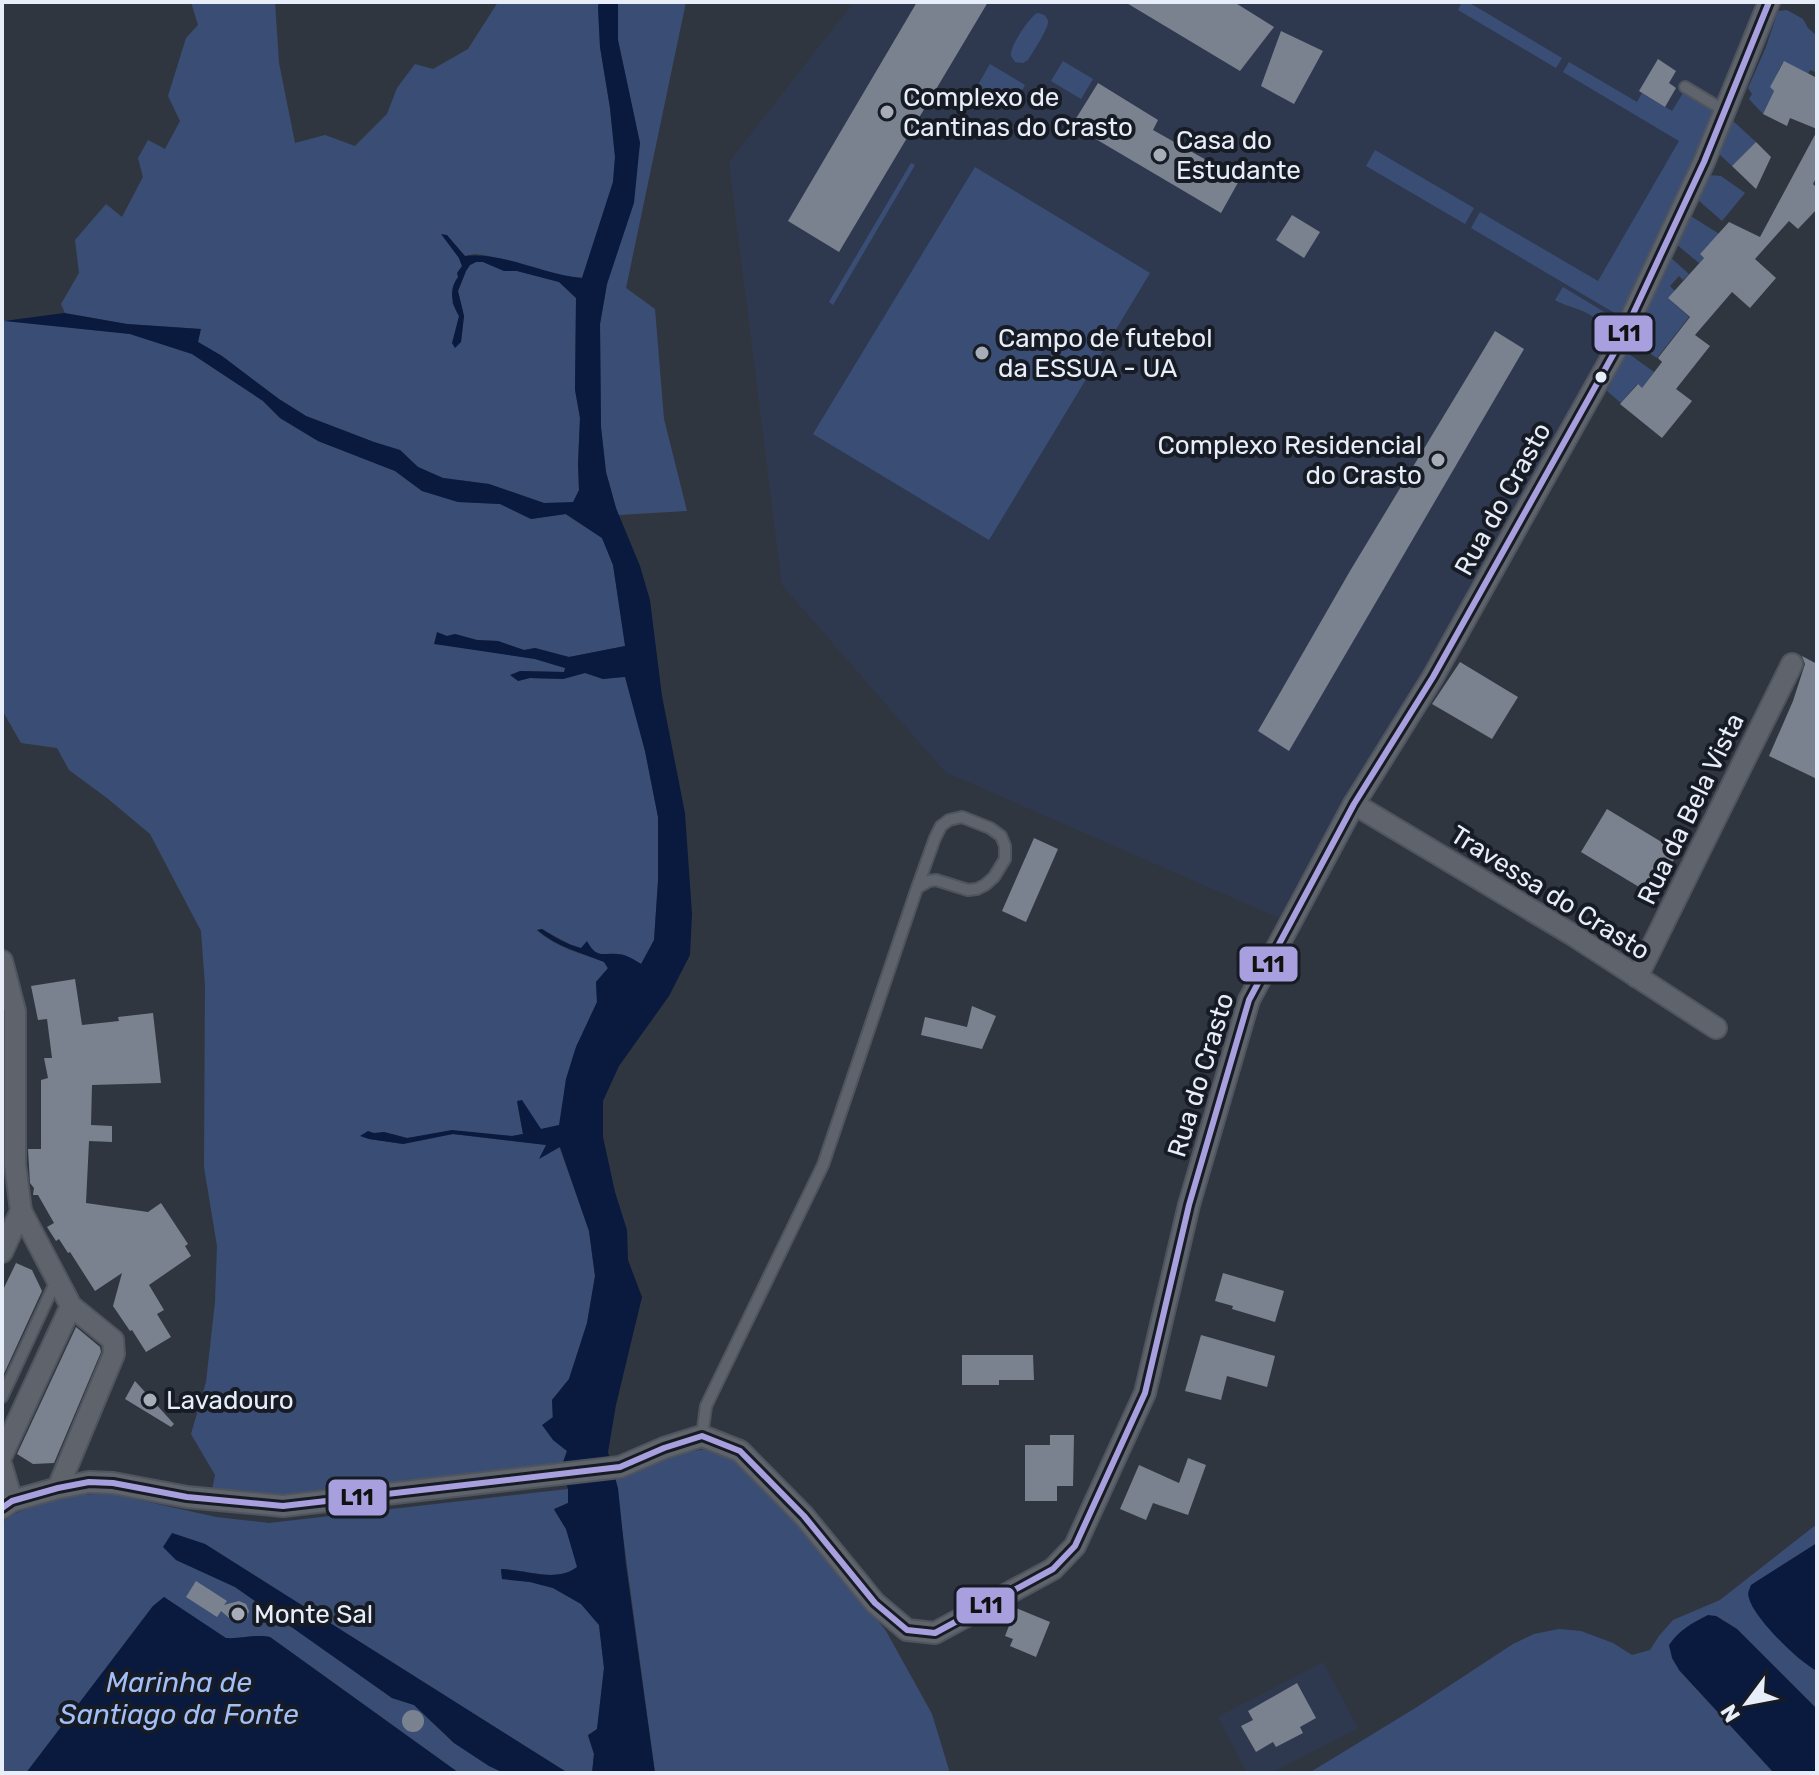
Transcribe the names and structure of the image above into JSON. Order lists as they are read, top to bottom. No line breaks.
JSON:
{"streets":{"street":["Rua do Crasto","Rua da Bela Vista","Travessa do Crasto"]},"crossings":[["Rua do Crasto","Travessa do Crasto"],["Rua da Bela Vista","Travessa do Crasto"]],"water":["Marinha de Santiago da Fonte"],"places":["Complexo de Cantinas do Crasto","Casa do Estudante","Campo de futebol da ESSUA - UA","Complexo Residencial do Crasto","Lavadouro","Monte Sal"],"lines":["transit line L11"],"north":"bottom left"}
